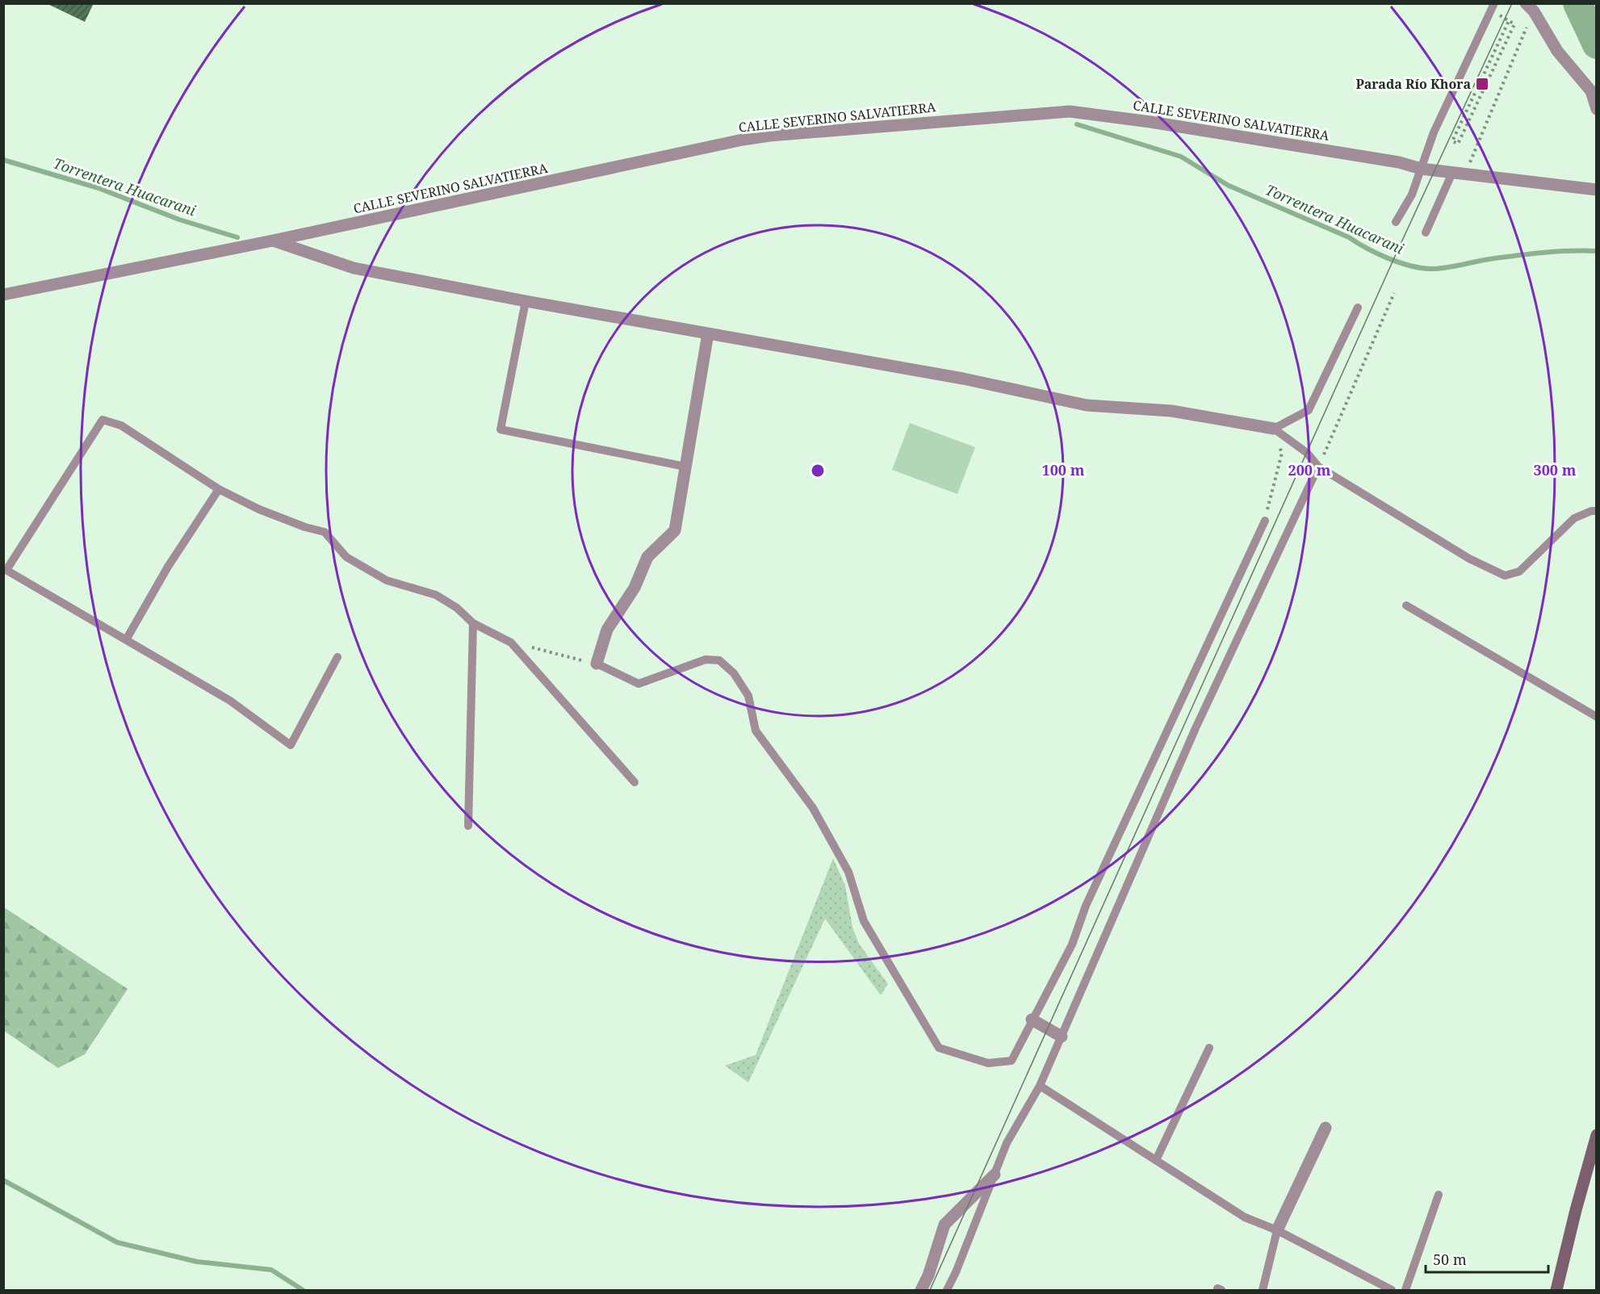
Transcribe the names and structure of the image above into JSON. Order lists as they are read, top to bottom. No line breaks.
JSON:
{"streets":{"street":["CALLE SEVERINO SALVATIERRA"]},"water":["Torrentera Huacarani"],"places":{"transit":["Parada Río Khora"]},"scale_bar":"50 m","rings":["100 m","200 m","300 m"]}
